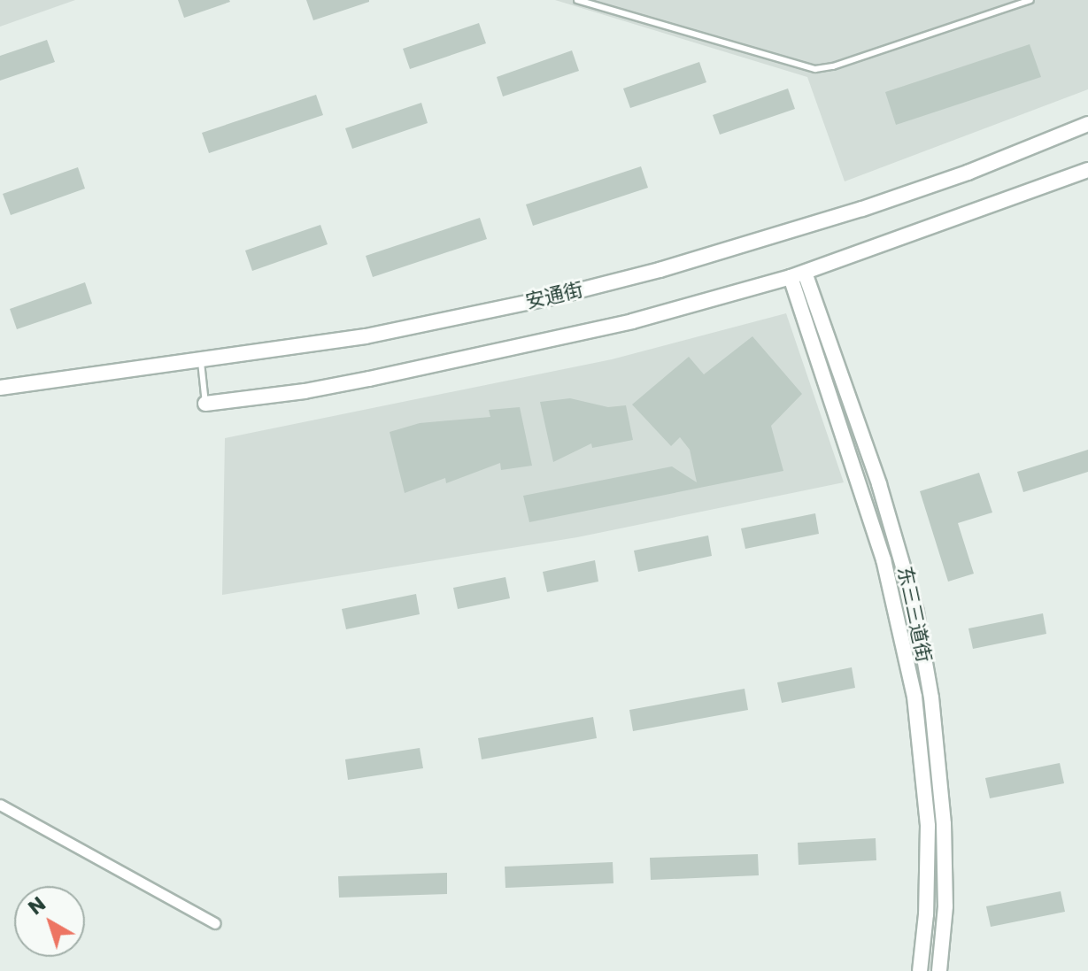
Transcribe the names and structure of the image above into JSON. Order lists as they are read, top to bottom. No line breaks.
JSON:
{"streets":{"main road":["安通街","东三三道街"]},"north":"top left"}
